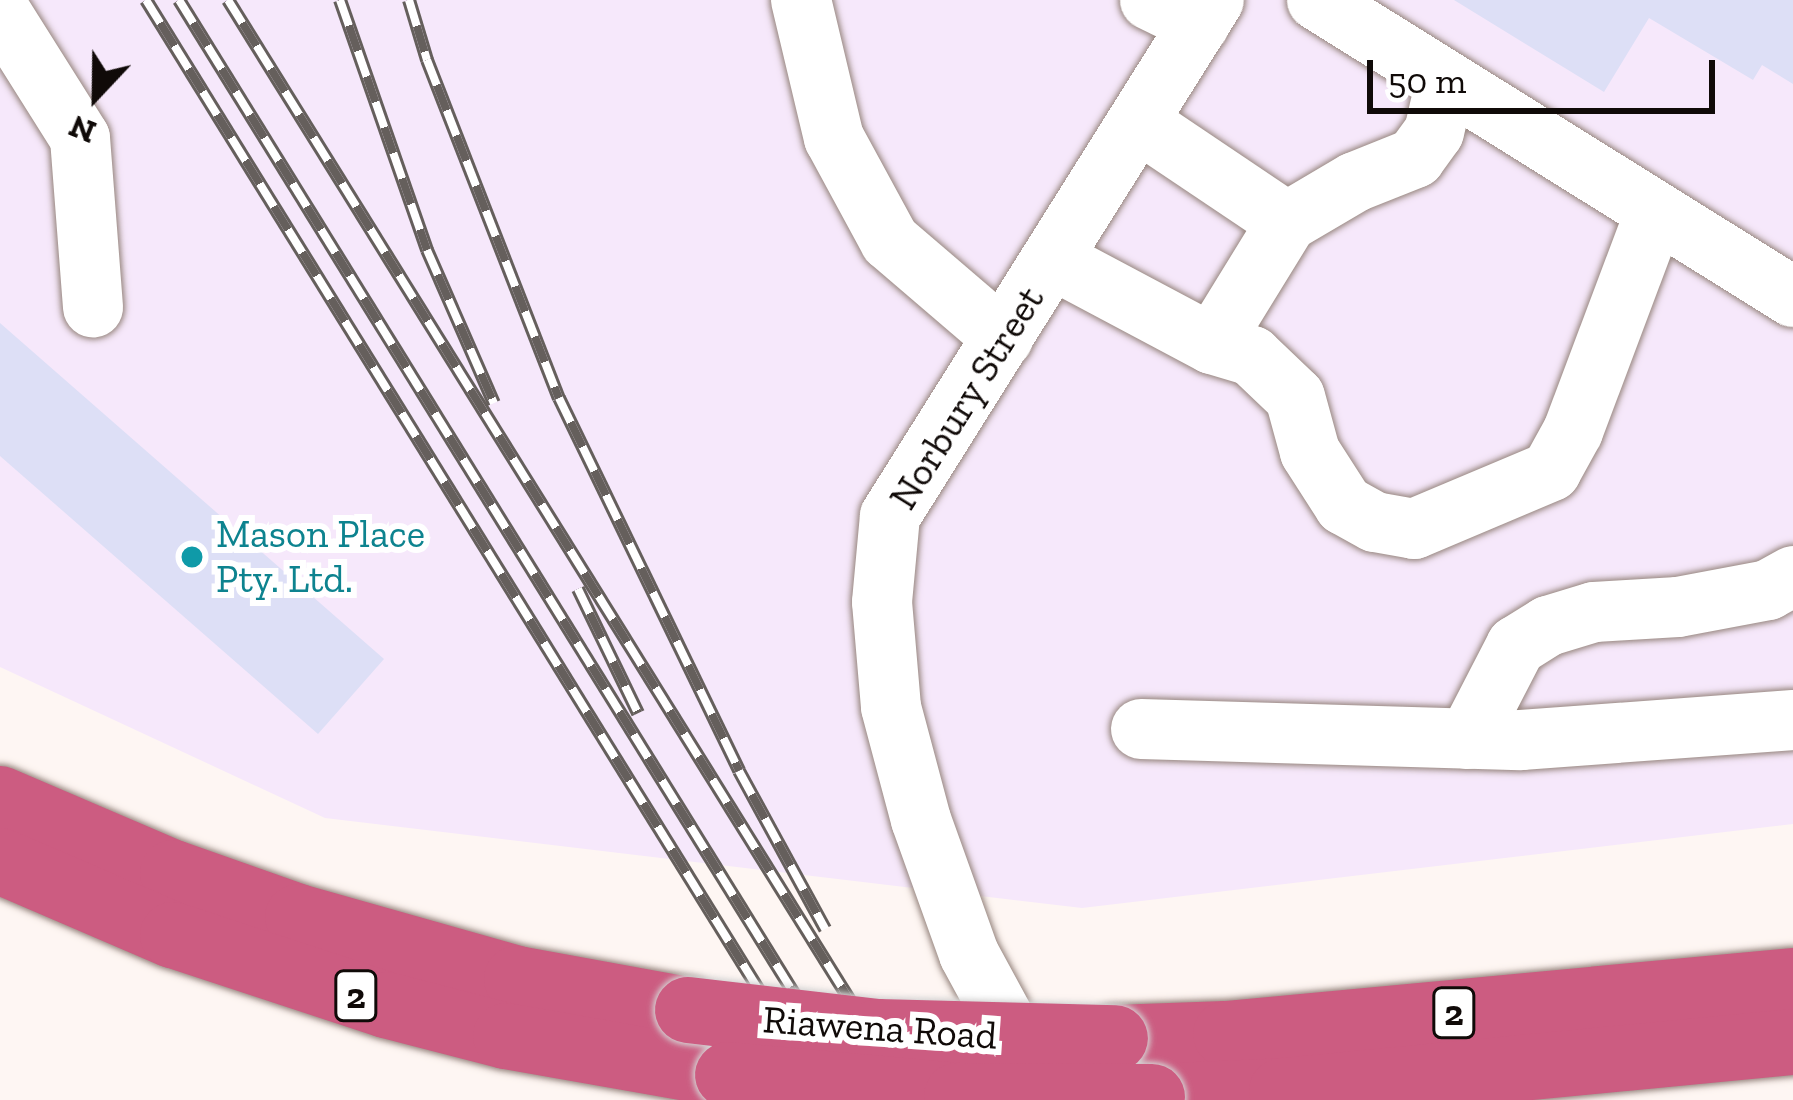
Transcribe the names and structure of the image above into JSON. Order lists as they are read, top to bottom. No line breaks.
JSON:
{"streets":{"highway":["2","Riawena Road"],"street":["Norbury Street"]},"places":["Mason Place Pty. Ltd."],"scale_bar":"50 m","north":"bottom"}
